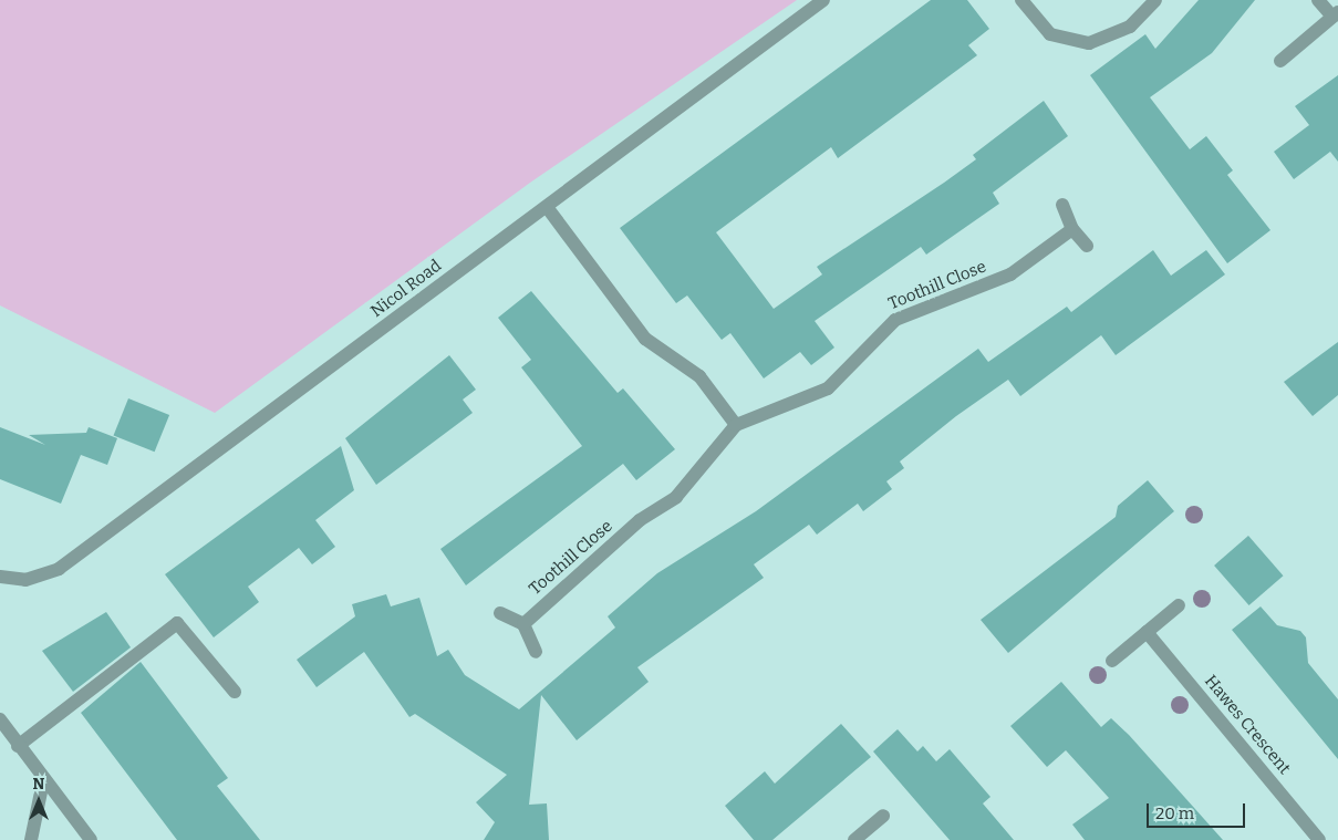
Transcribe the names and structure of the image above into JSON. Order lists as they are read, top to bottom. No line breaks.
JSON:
{"streets":{"street":["Toothill Close","Nicol Road","Hawes Crescent"]},"scale_bar":"20 m","north":"top"}
